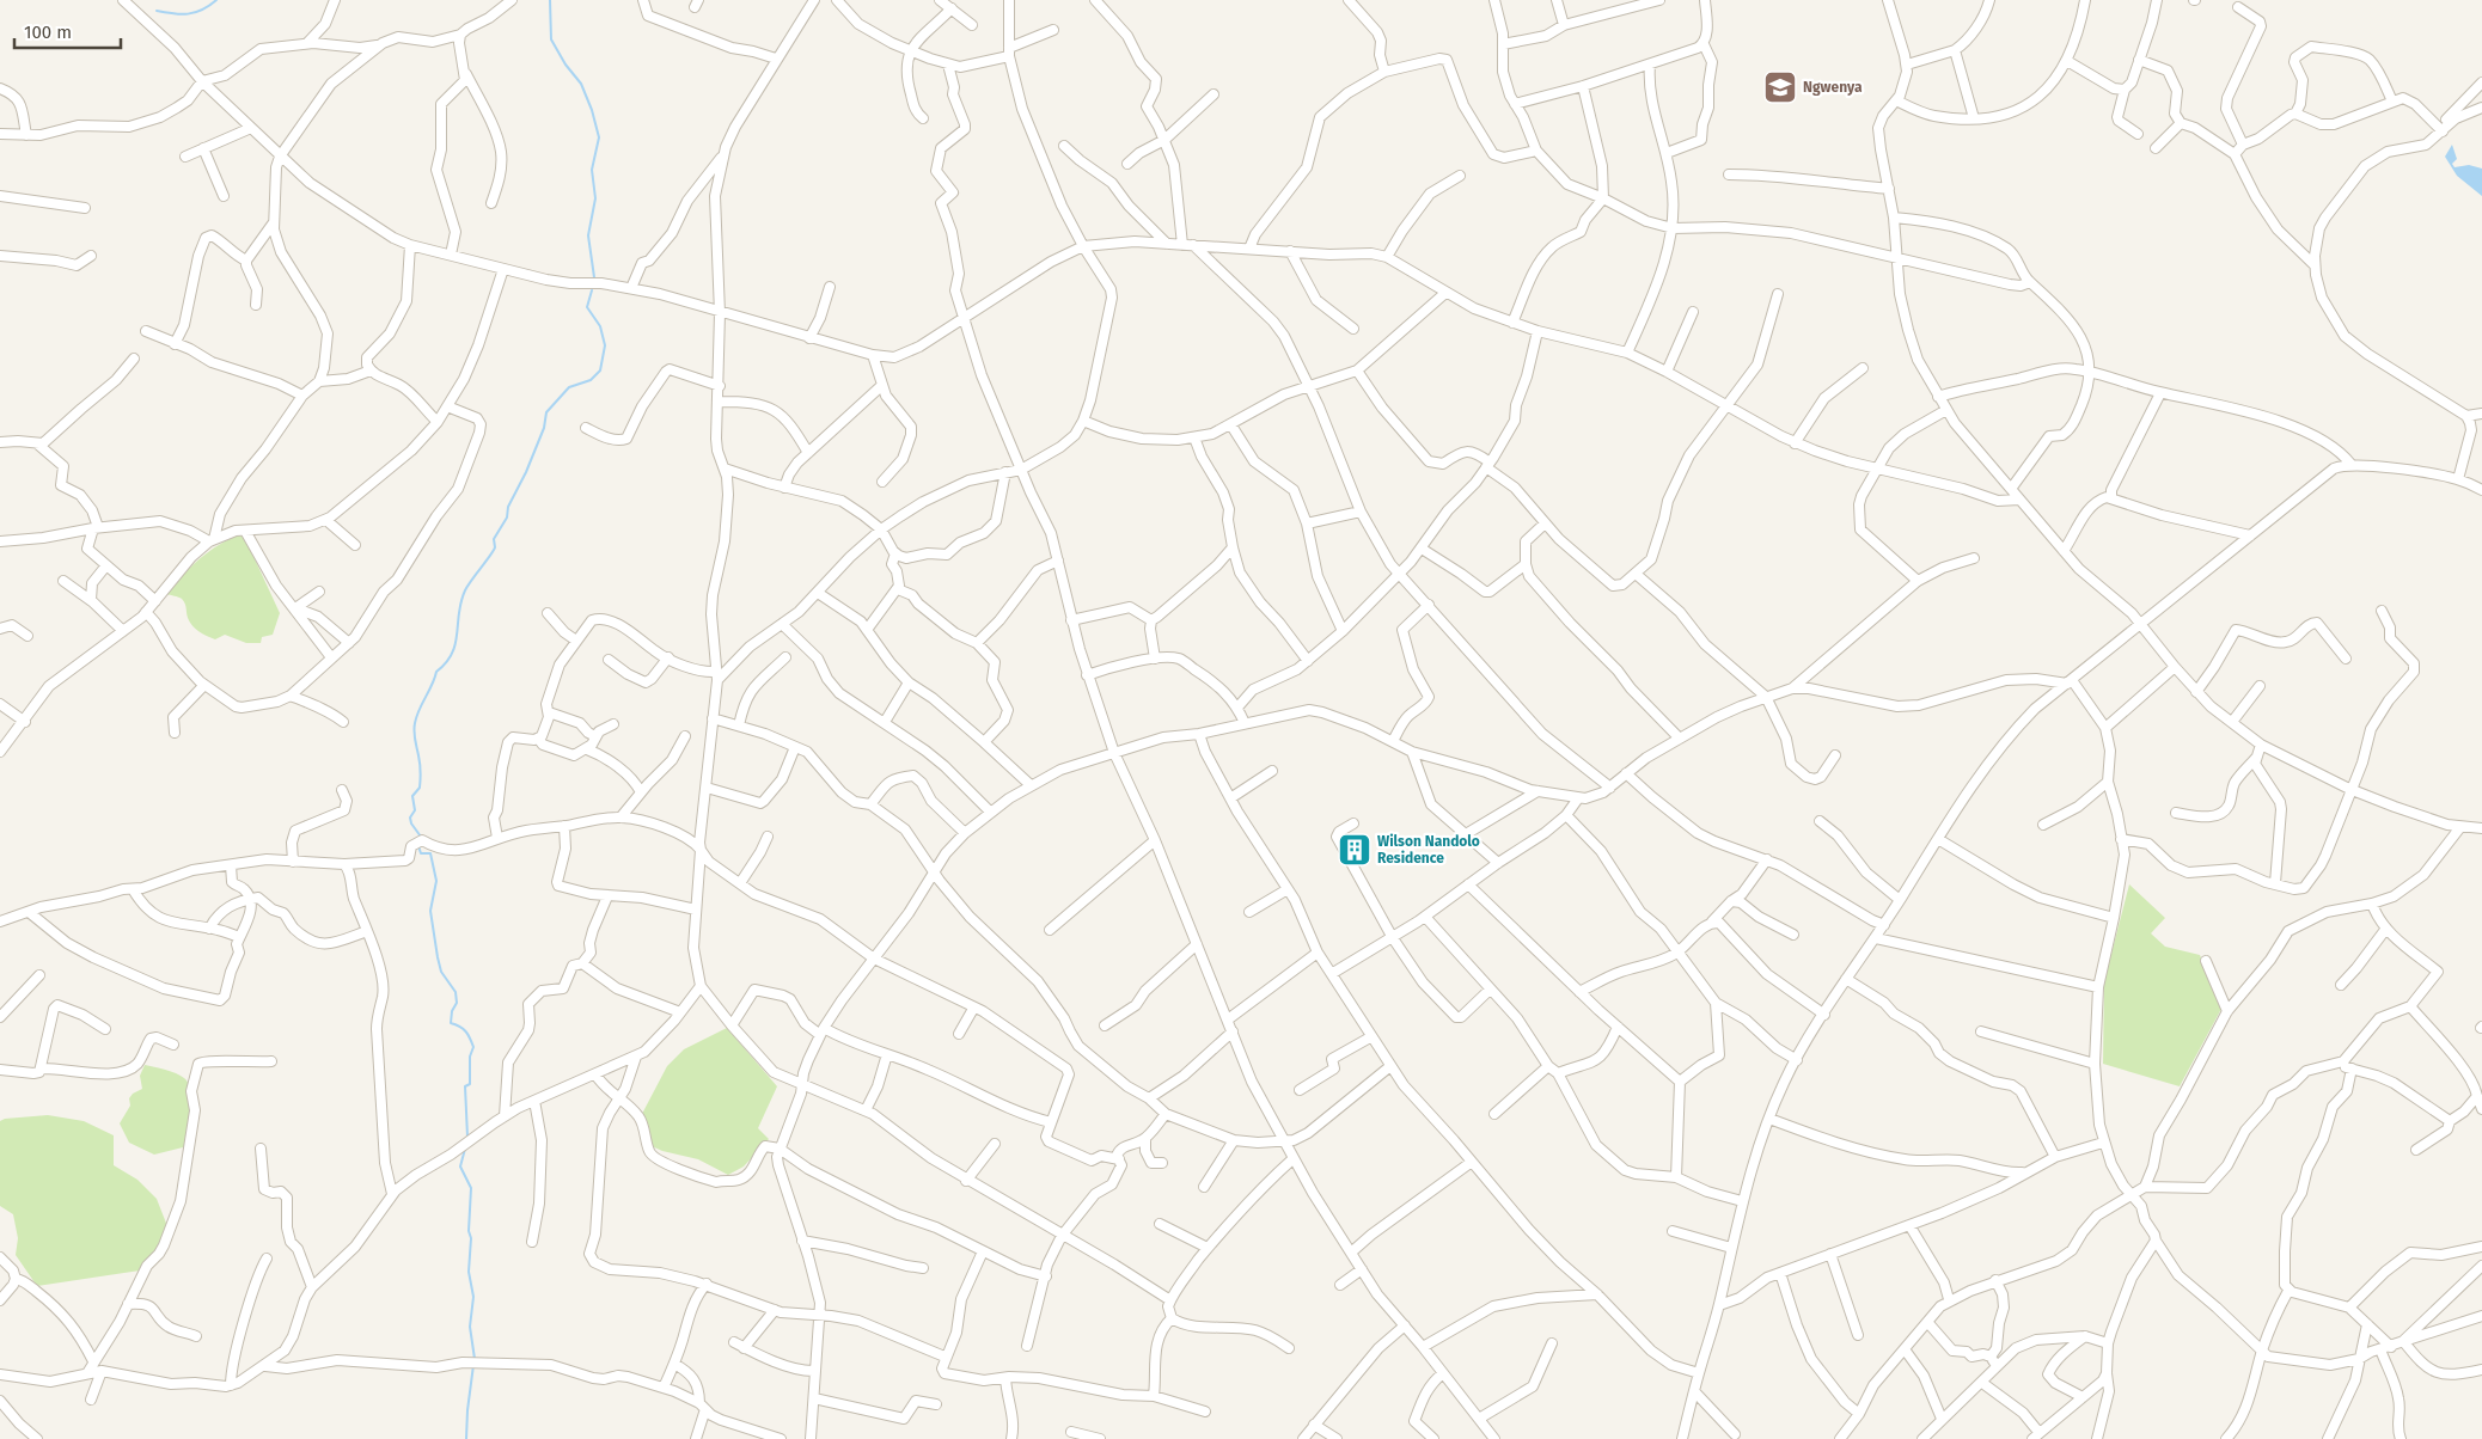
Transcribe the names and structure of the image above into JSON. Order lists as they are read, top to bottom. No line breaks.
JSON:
{"places":{"school or university":["Ngwenya"],"building":["Wilson Nandolo Residence"]},"scale_bar":"100 m"}
